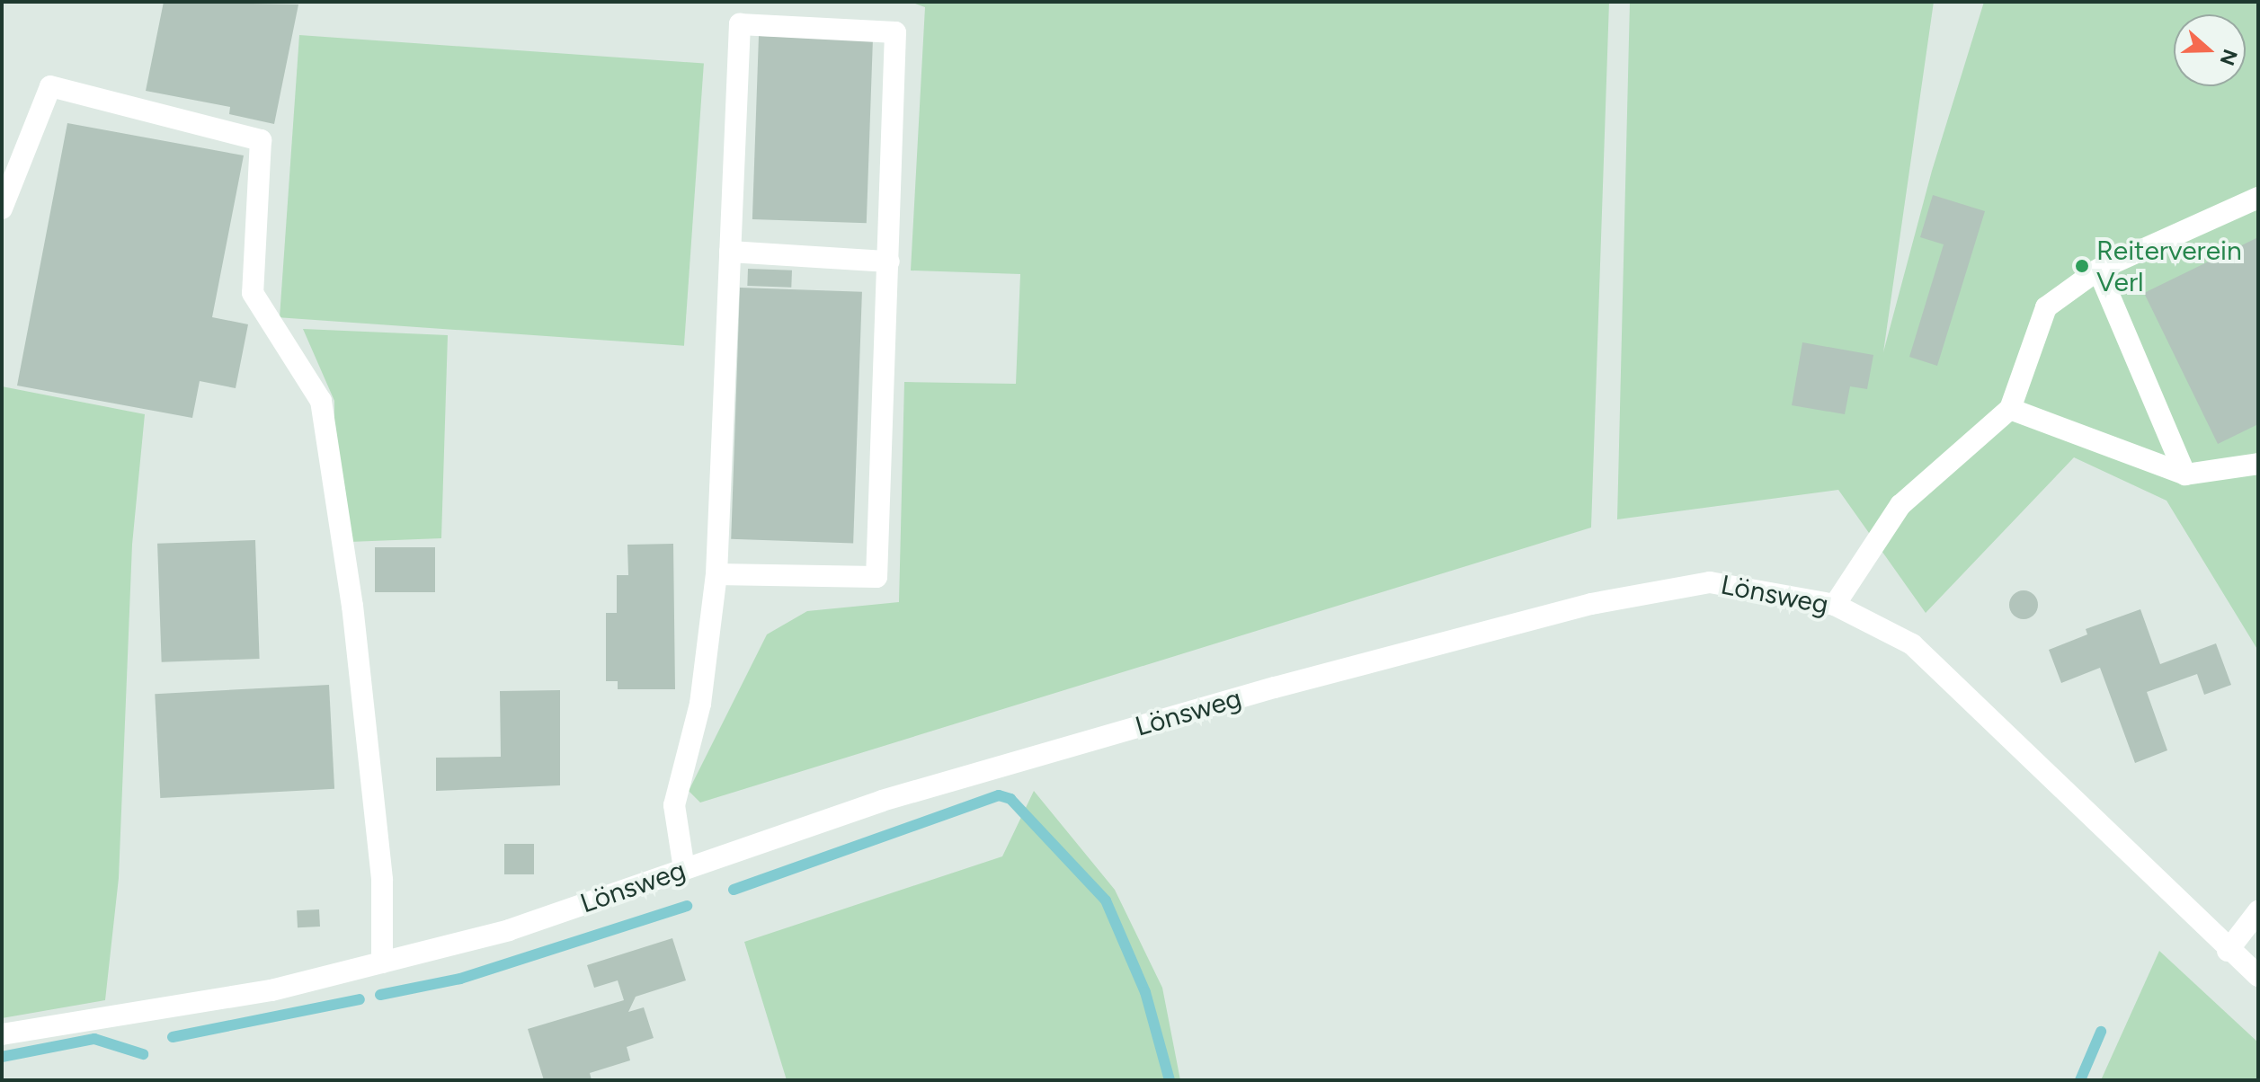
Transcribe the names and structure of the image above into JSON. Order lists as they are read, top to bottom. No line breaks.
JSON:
{"streets":{"street":["Lönsweg"]},"places":["Reiterverein Verl"],"north":"right"}
